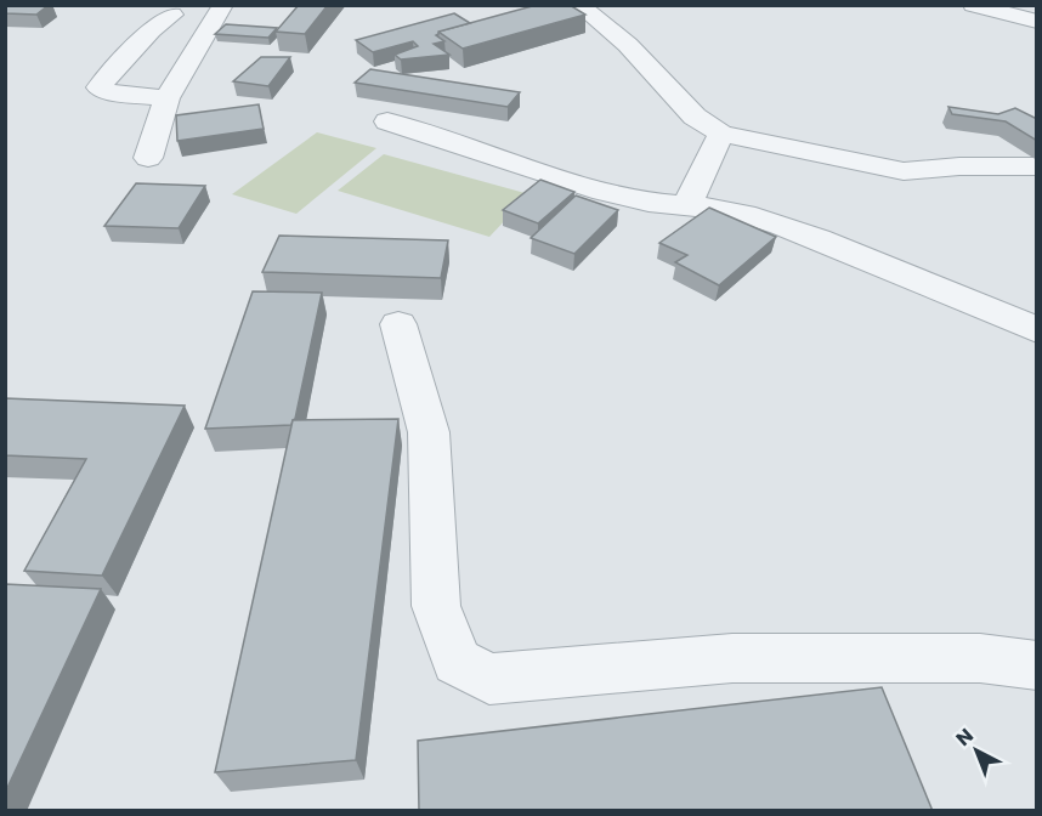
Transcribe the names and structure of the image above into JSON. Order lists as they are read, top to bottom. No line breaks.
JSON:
{"north":"top left"}
